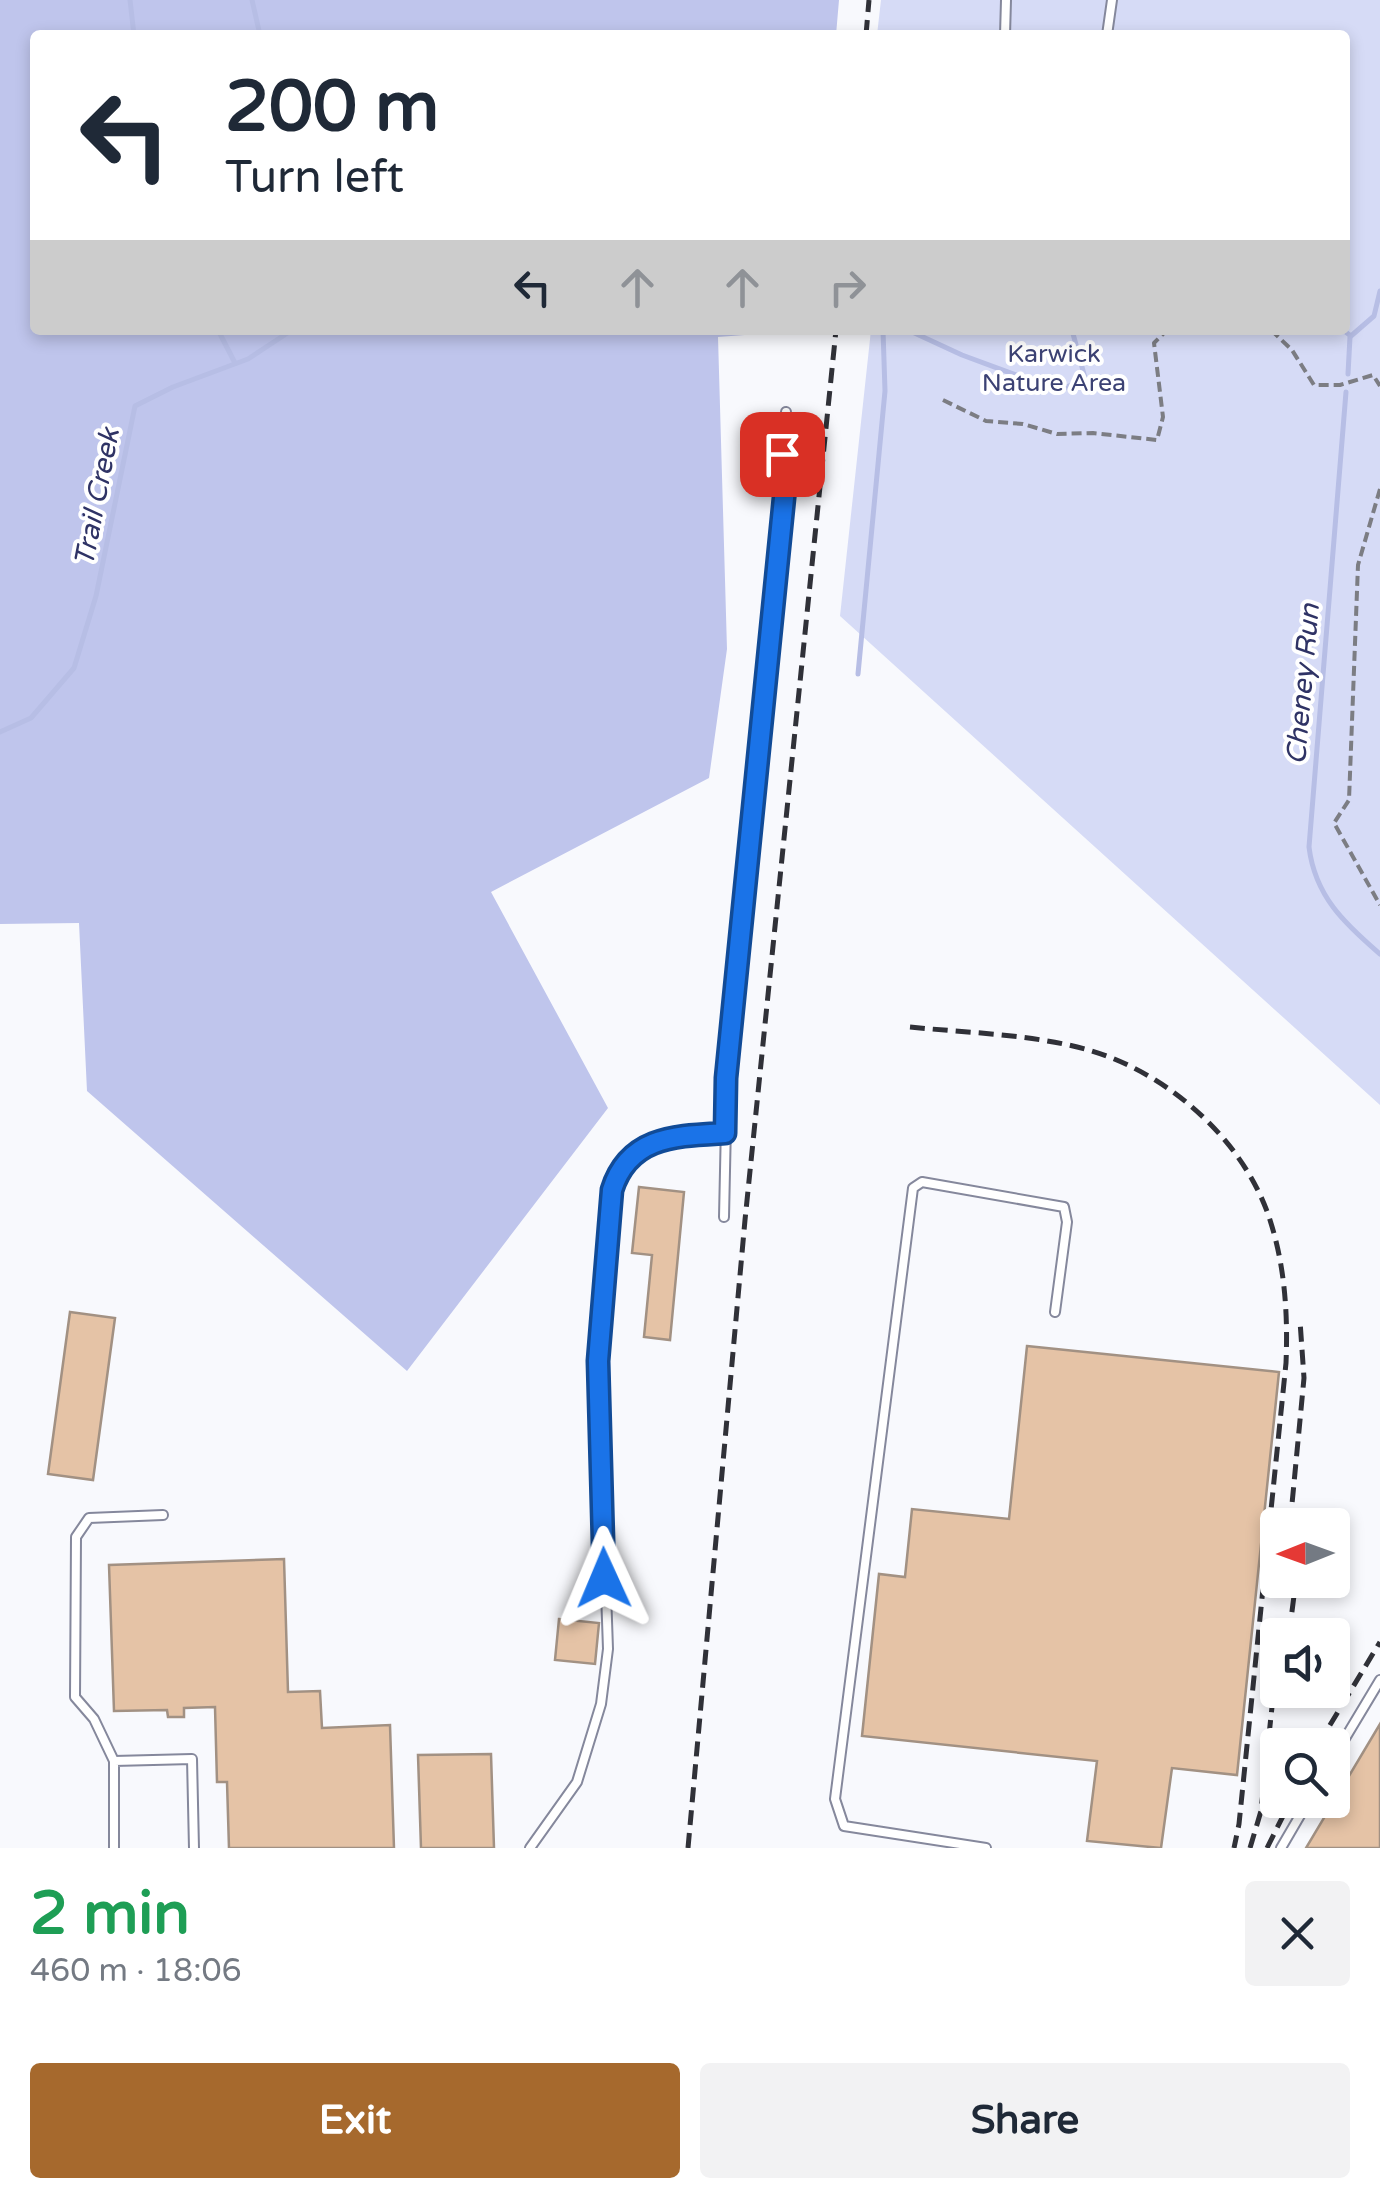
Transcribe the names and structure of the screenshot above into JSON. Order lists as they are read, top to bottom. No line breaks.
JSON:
{"water":["Trail Creek","Cheney Run"],"parks":["Karwick Nature Area"],"north":"left","page":{"turn":["200 m","Turn left"],"heading":["2 min","460 m · 18:06"],"buttons":["Exit","Share"]}}
